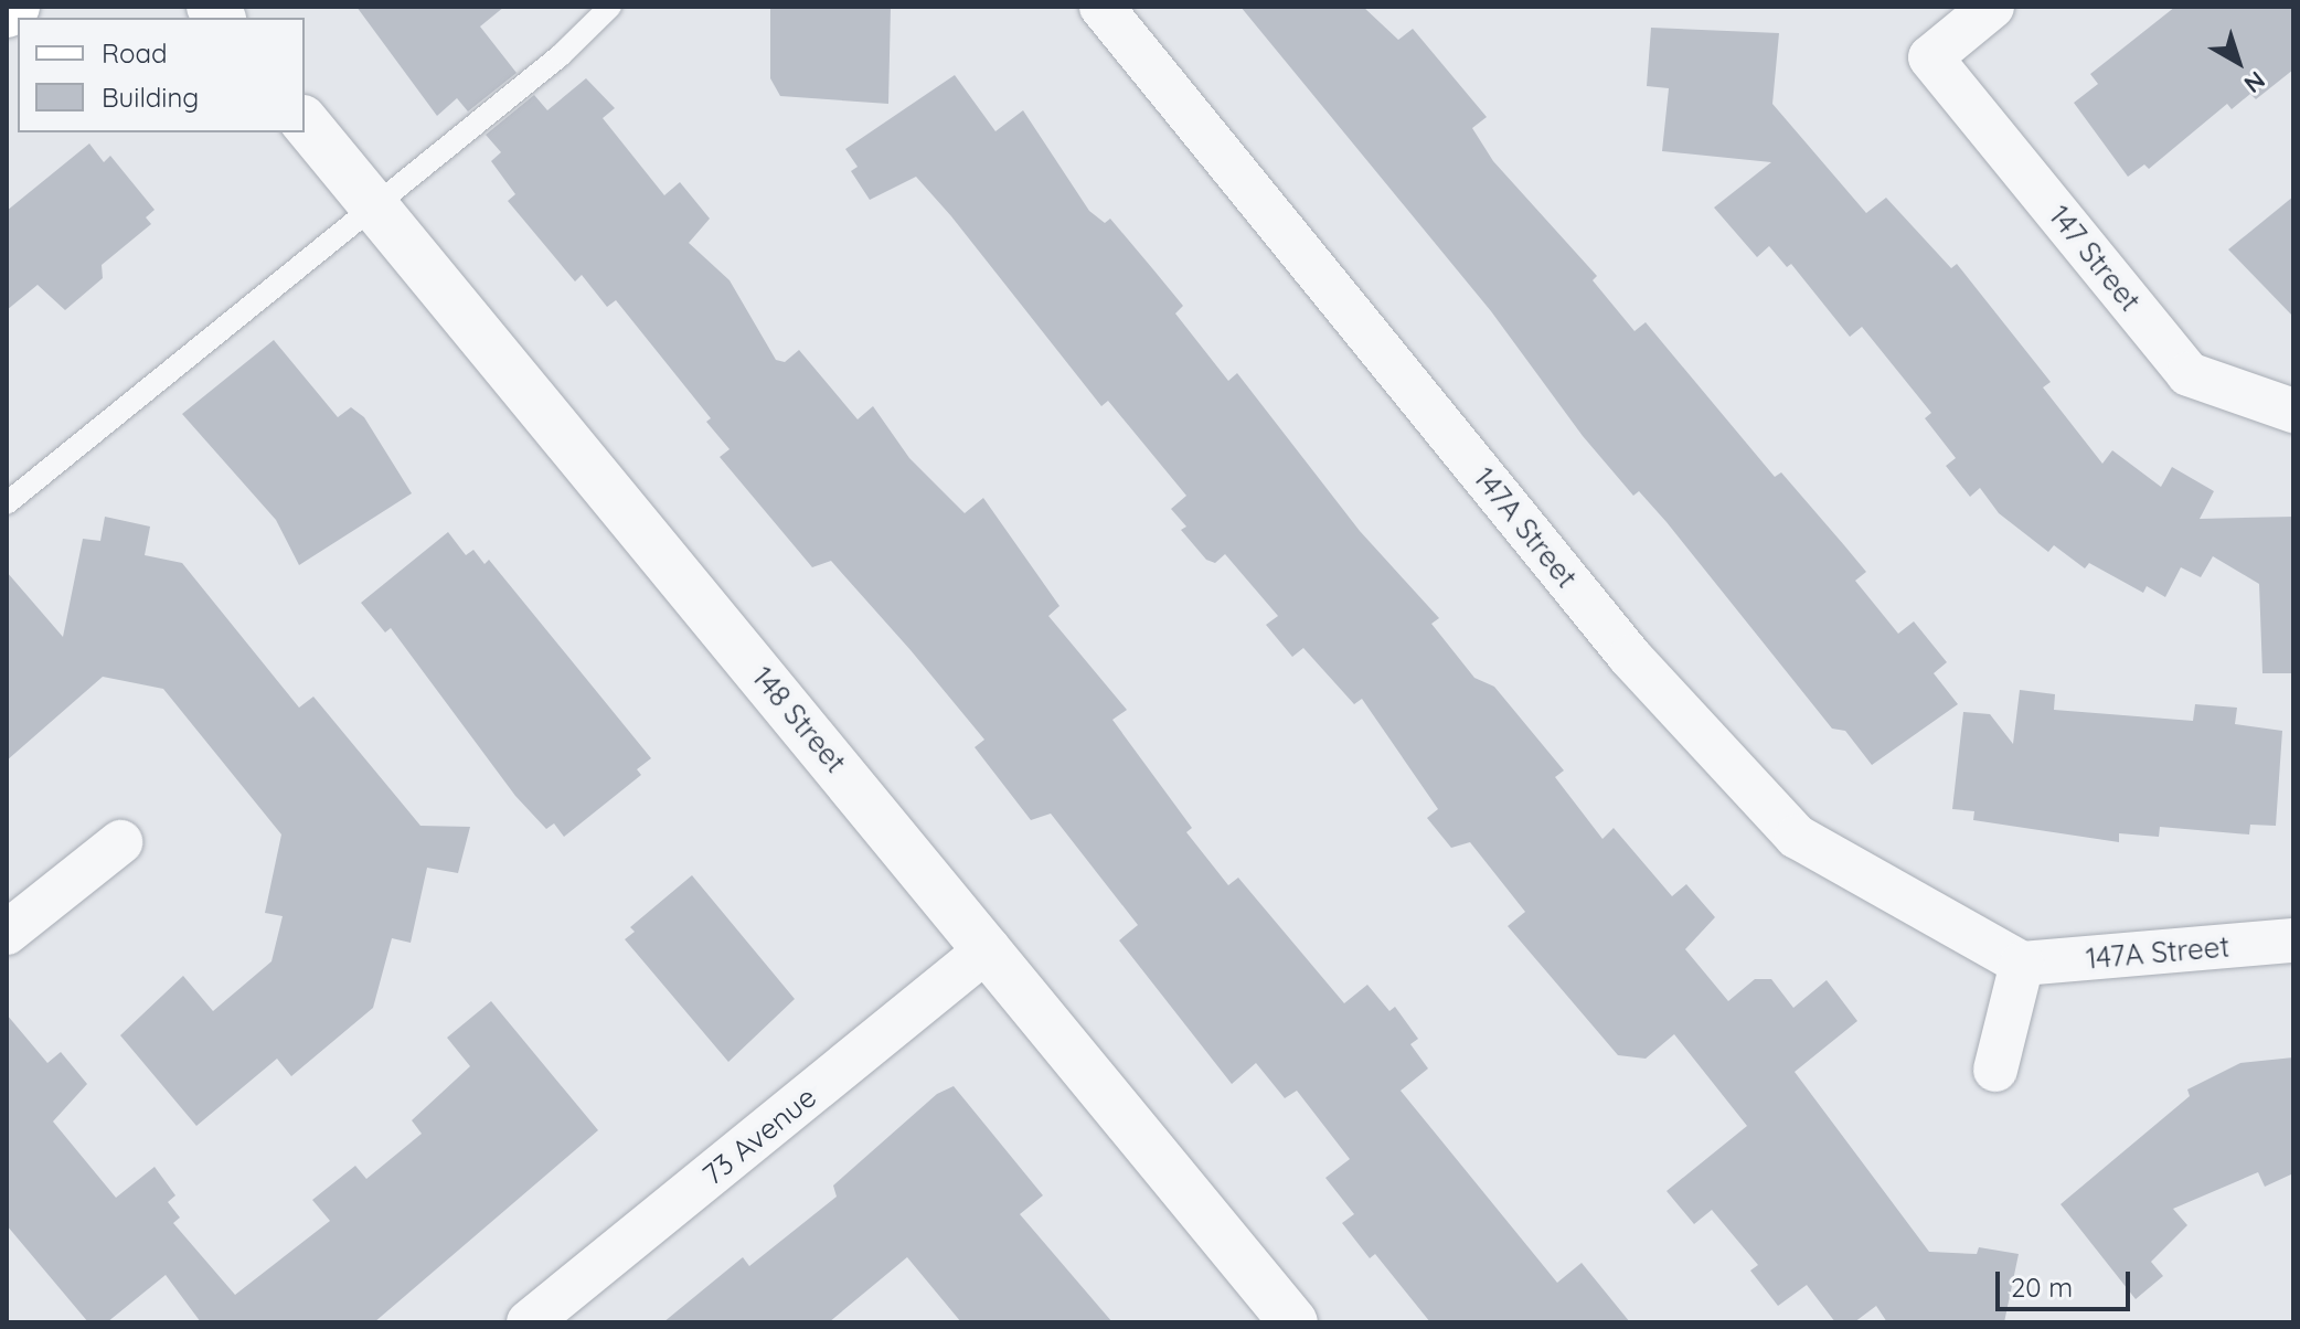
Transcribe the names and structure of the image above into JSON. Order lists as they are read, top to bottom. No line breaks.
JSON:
{"streets":{"street":["147 Street","147A Street","148 Street","73 Avenue"]},"crossings":[["148 Street","73 Avenue"]],"legend":["Road","Building"],"scale_bar":"20 m","north":"bottom right"}
